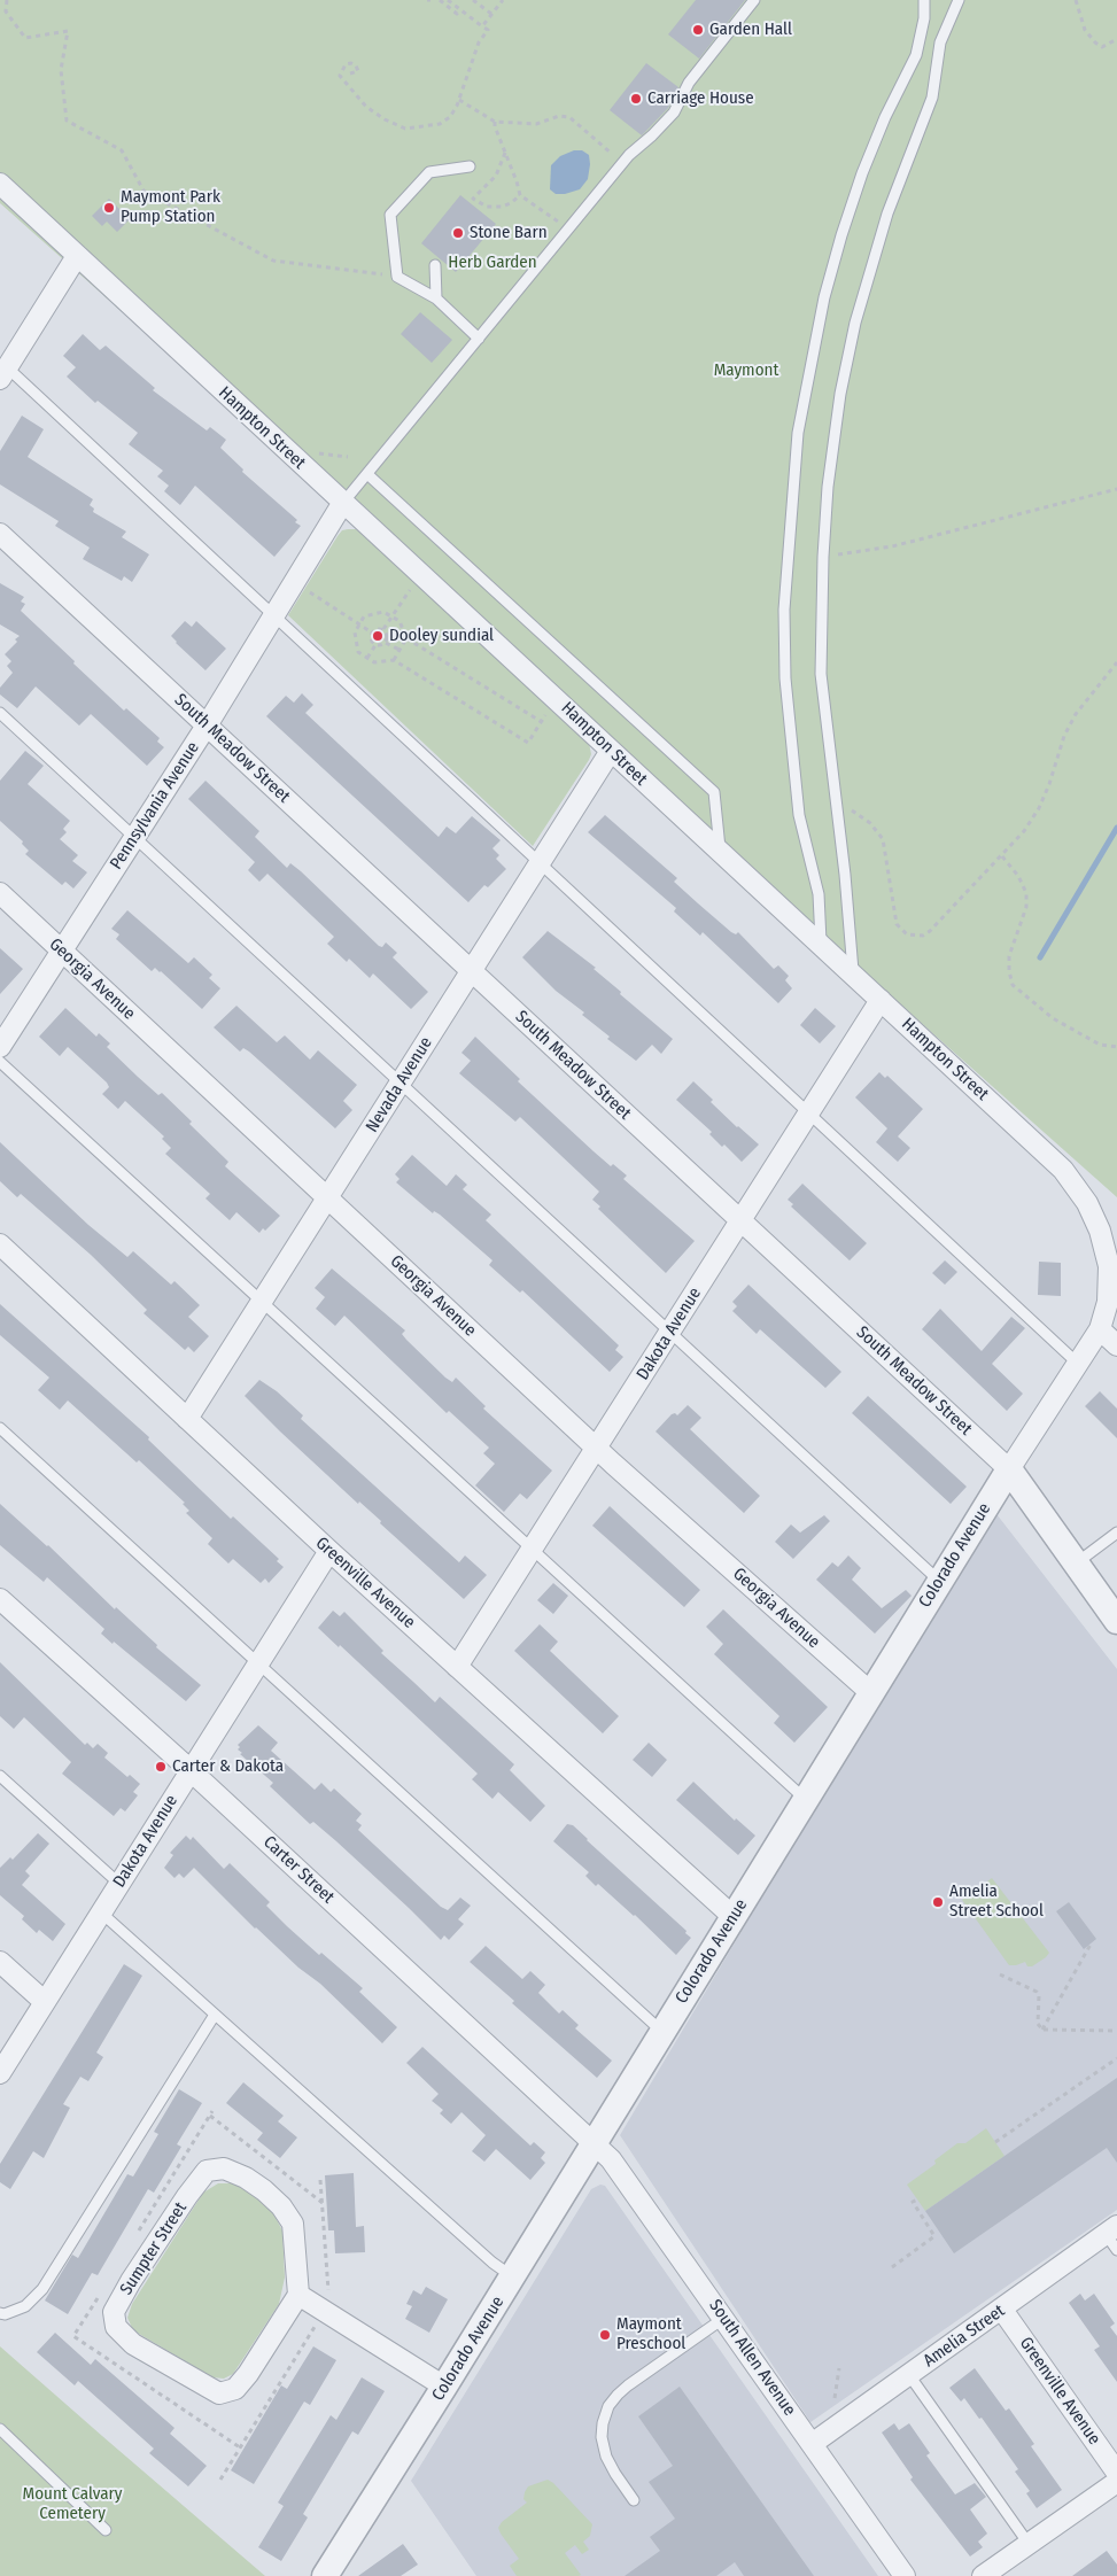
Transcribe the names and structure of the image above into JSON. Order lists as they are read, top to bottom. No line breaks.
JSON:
{"streets":{"street":["Hampton Street","South Meadow Street","Pennsylvania Avenue","Georgia Avenue","Nevada Avenue","Dakota Avenue","Colorado Avenue","Greenville Avenue","Carter Street","Sumpter Street","Amelia Street","South Allen Avenue"]},"crossings":[["Hampton Street","Pennsylvania Avenue"],["Hampton Street","Nevada Avenue"],["Hampton Street","Dakota Avenue"],["Hampton Street","Colorado Avenue"],["South Meadow Street","Pennsylvania Avenue"],["South Meadow Street","Nevada Avenue"],["South Meadow Street","Dakota Avenue"],["South Meadow Street","Colorado Avenue"],["Pennsylvania Avenue","Georgia Avenue"],["Georgia Avenue","Nevada Avenue"],["Georgia Avenue","Dakota Avenue"],["Georgia Avenue","Colorado Avenue"],["Nevada Avenue","Greenville Avenue"],["Dakota Avenue","Greenville Avenue"],["Dakota Avenue","Carter Street"],["Colorado Avenue","Greenville Avenue"],["Colorado Avenue","Carter Street"],["Colorado Avenue","South Allen Avenue"],["Greenville Avenue","Amelia Street"],["Carter Street","South Allen Avenue"],["Amelia Street","South Allen Avenue"]],"parks":["Herb Garden","Maymont","Mount Calvary Cemetery"],"places":["Garden Hall","Carriage House","Maymont Park Pump Station","Stone Barn","Dooley sundial","Carter & Dakota","Amelia Street School","Maymont Preschool"]}
